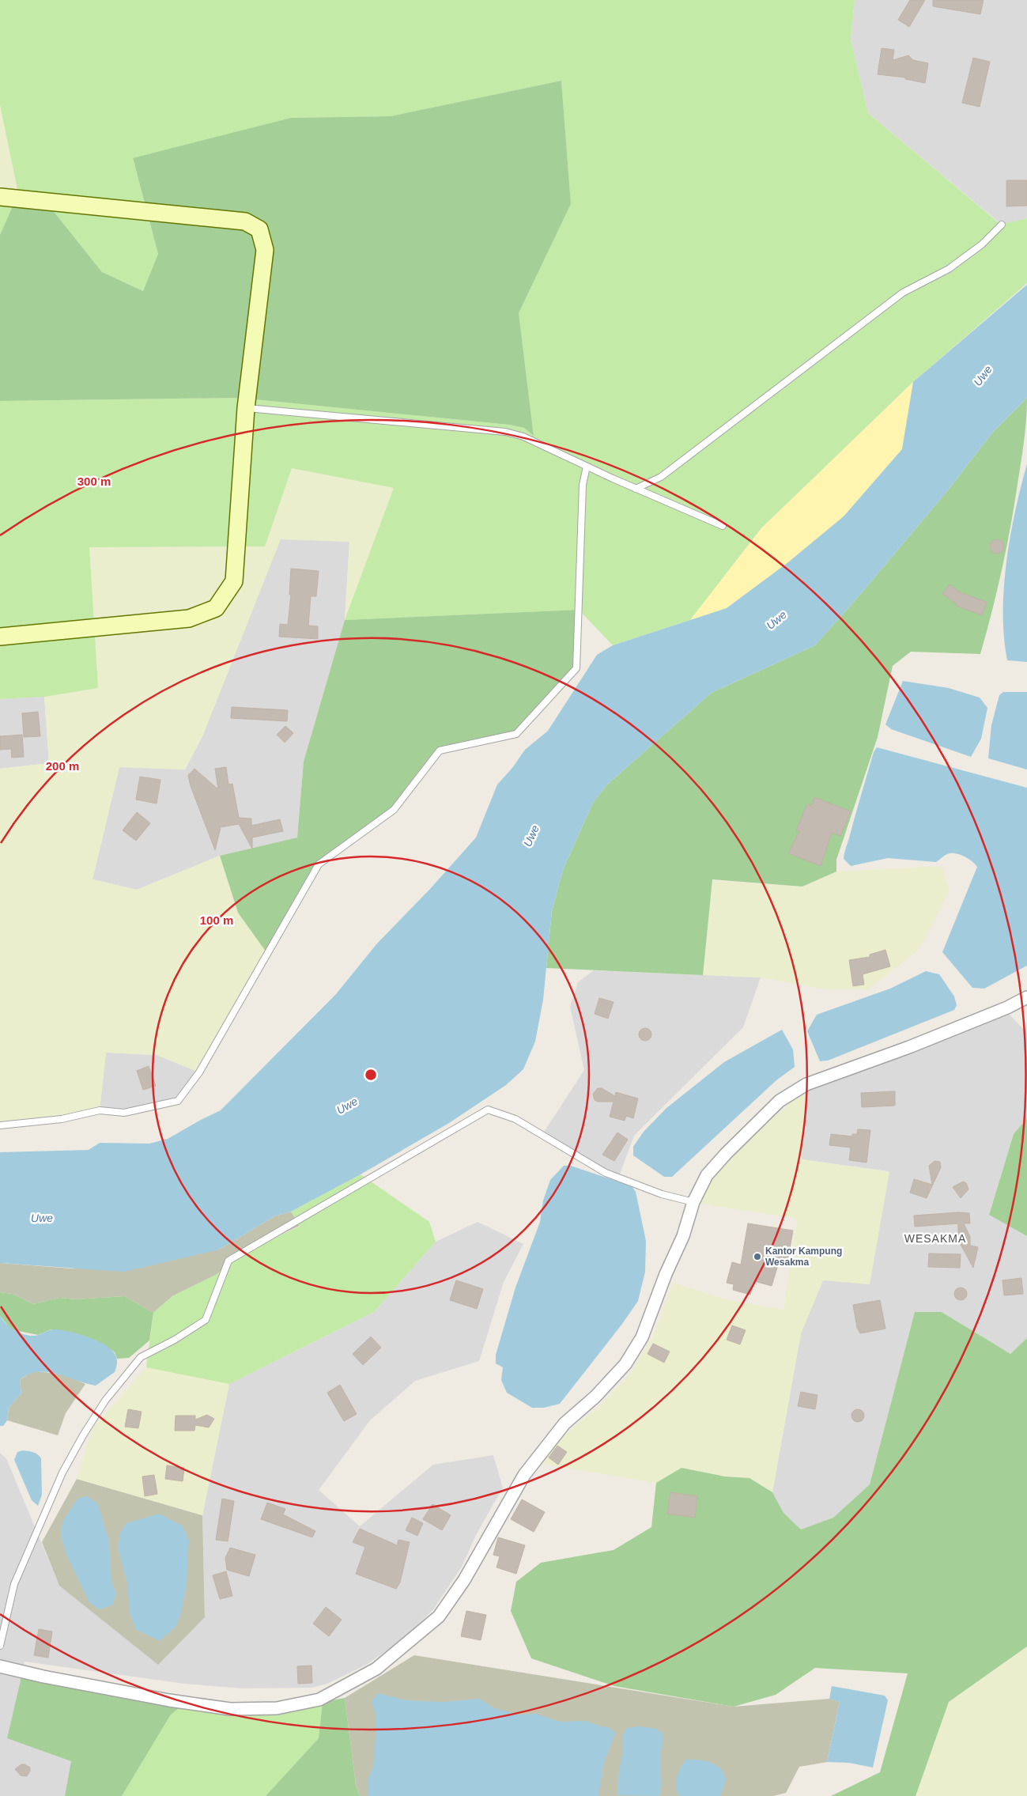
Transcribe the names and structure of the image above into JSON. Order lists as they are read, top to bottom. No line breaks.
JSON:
{"districts":["WESAKMA"],"water":["Uwe"],"places":["Kantor Kampung Wesakma"],"rings":["300 m","200 m","100 m"]}
